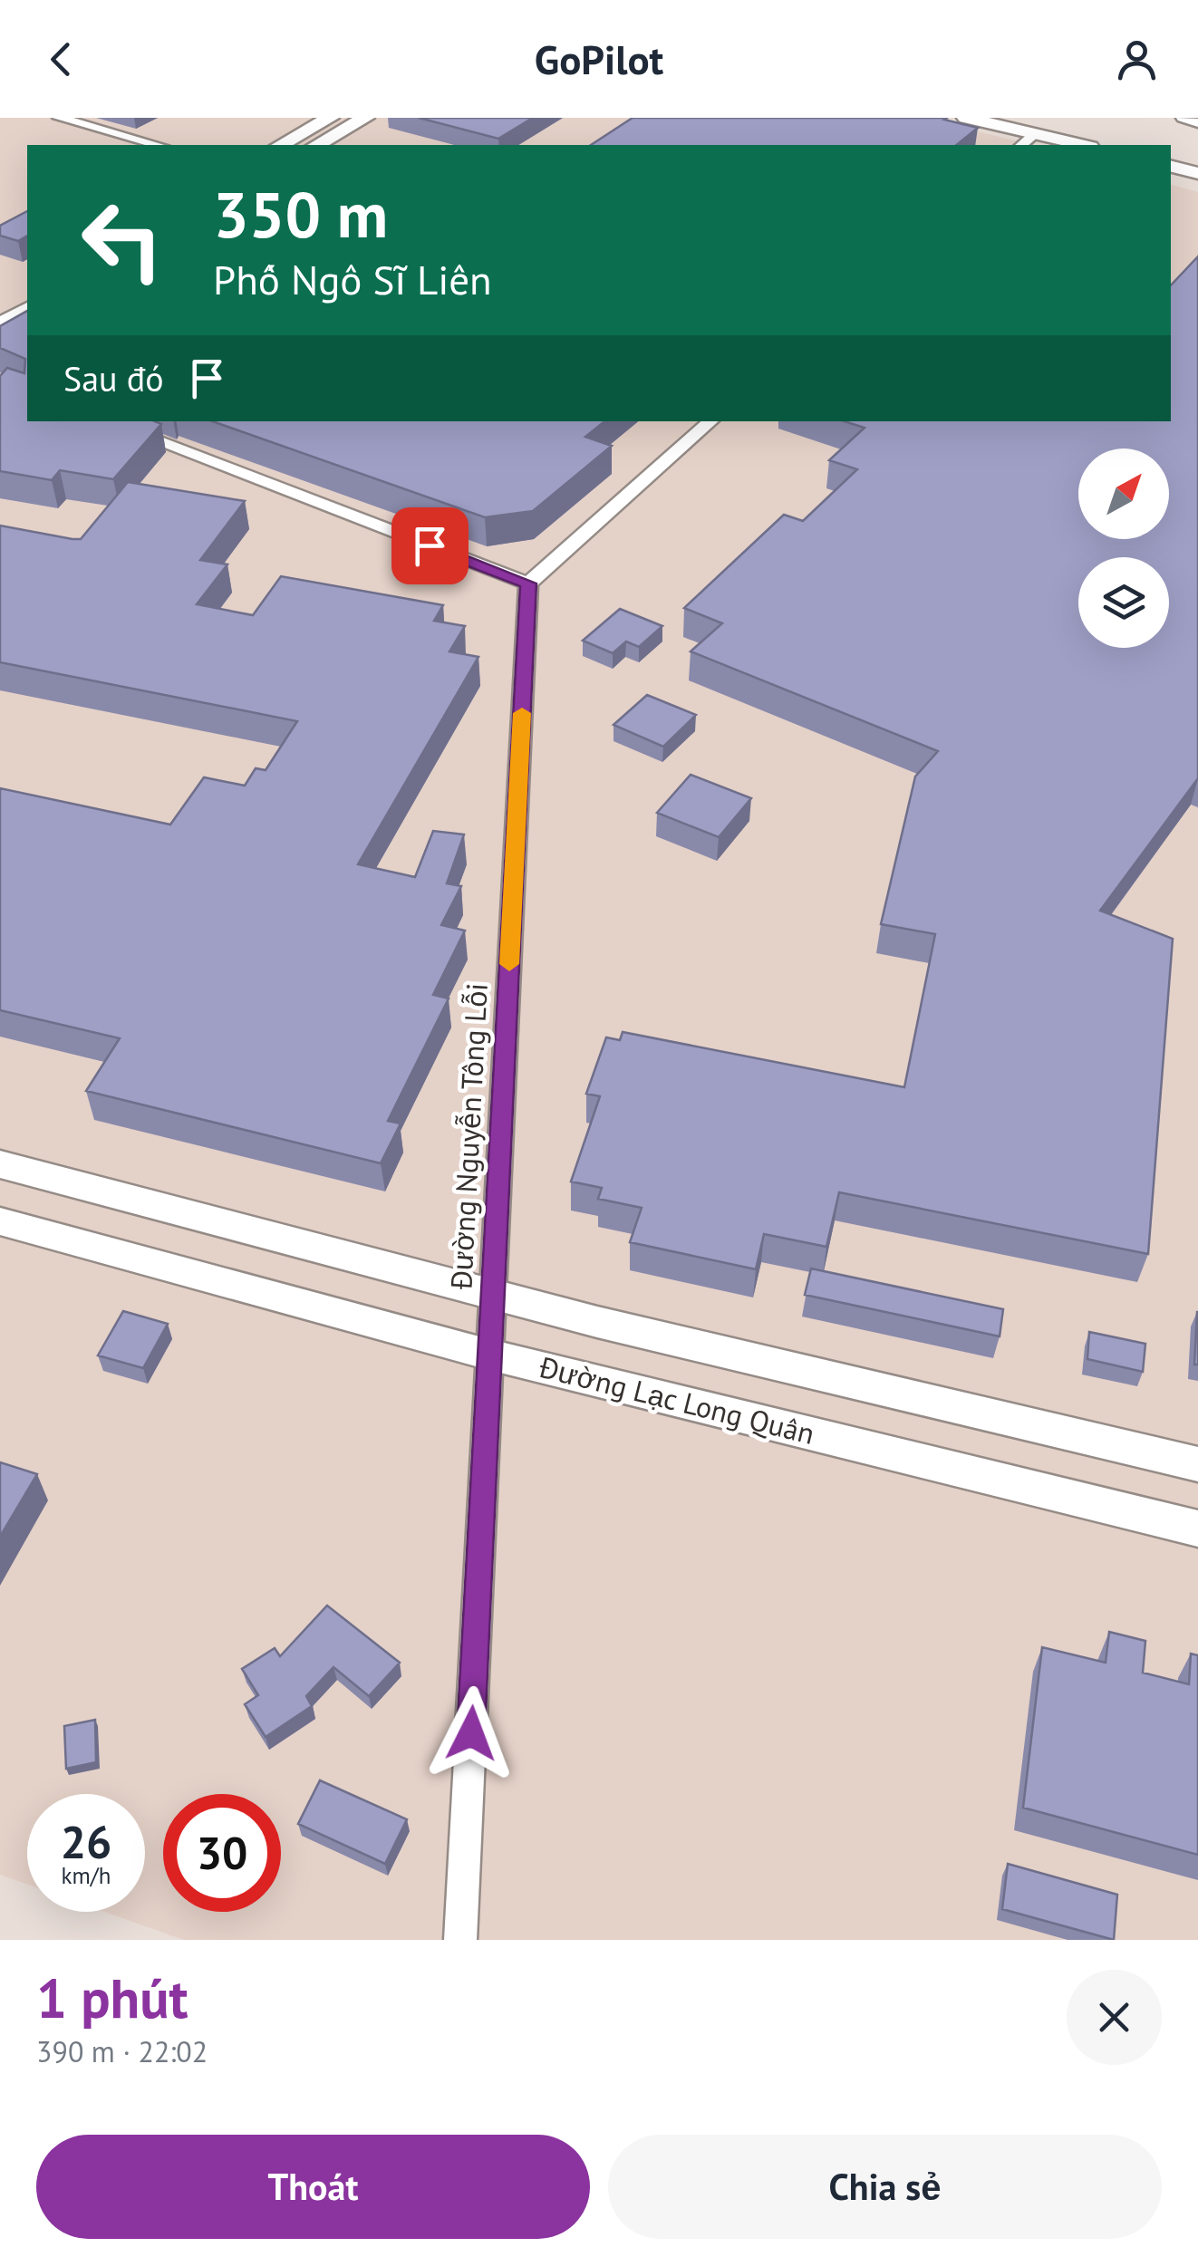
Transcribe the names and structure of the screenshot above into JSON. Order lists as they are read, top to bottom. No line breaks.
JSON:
{"streets":{"main road":["Đường Lạc Long Quân"],"street":["Đường Nguyễn Tông Lỗi"]},"crossings":[["Đường Nguyễn Tông Lỗi","Đường Lạc Long Quân"]],"north":"top right","page":{"header":"GoPilot","turn":["350 m","Phố Ngô Sĩ Liên"],"then":"Sau đó","speed":"26 km/h","limit":"30","heading":["1 phút","390 m · 22:02"],"buttons":["Thoát","Chia sẻ"]}}
